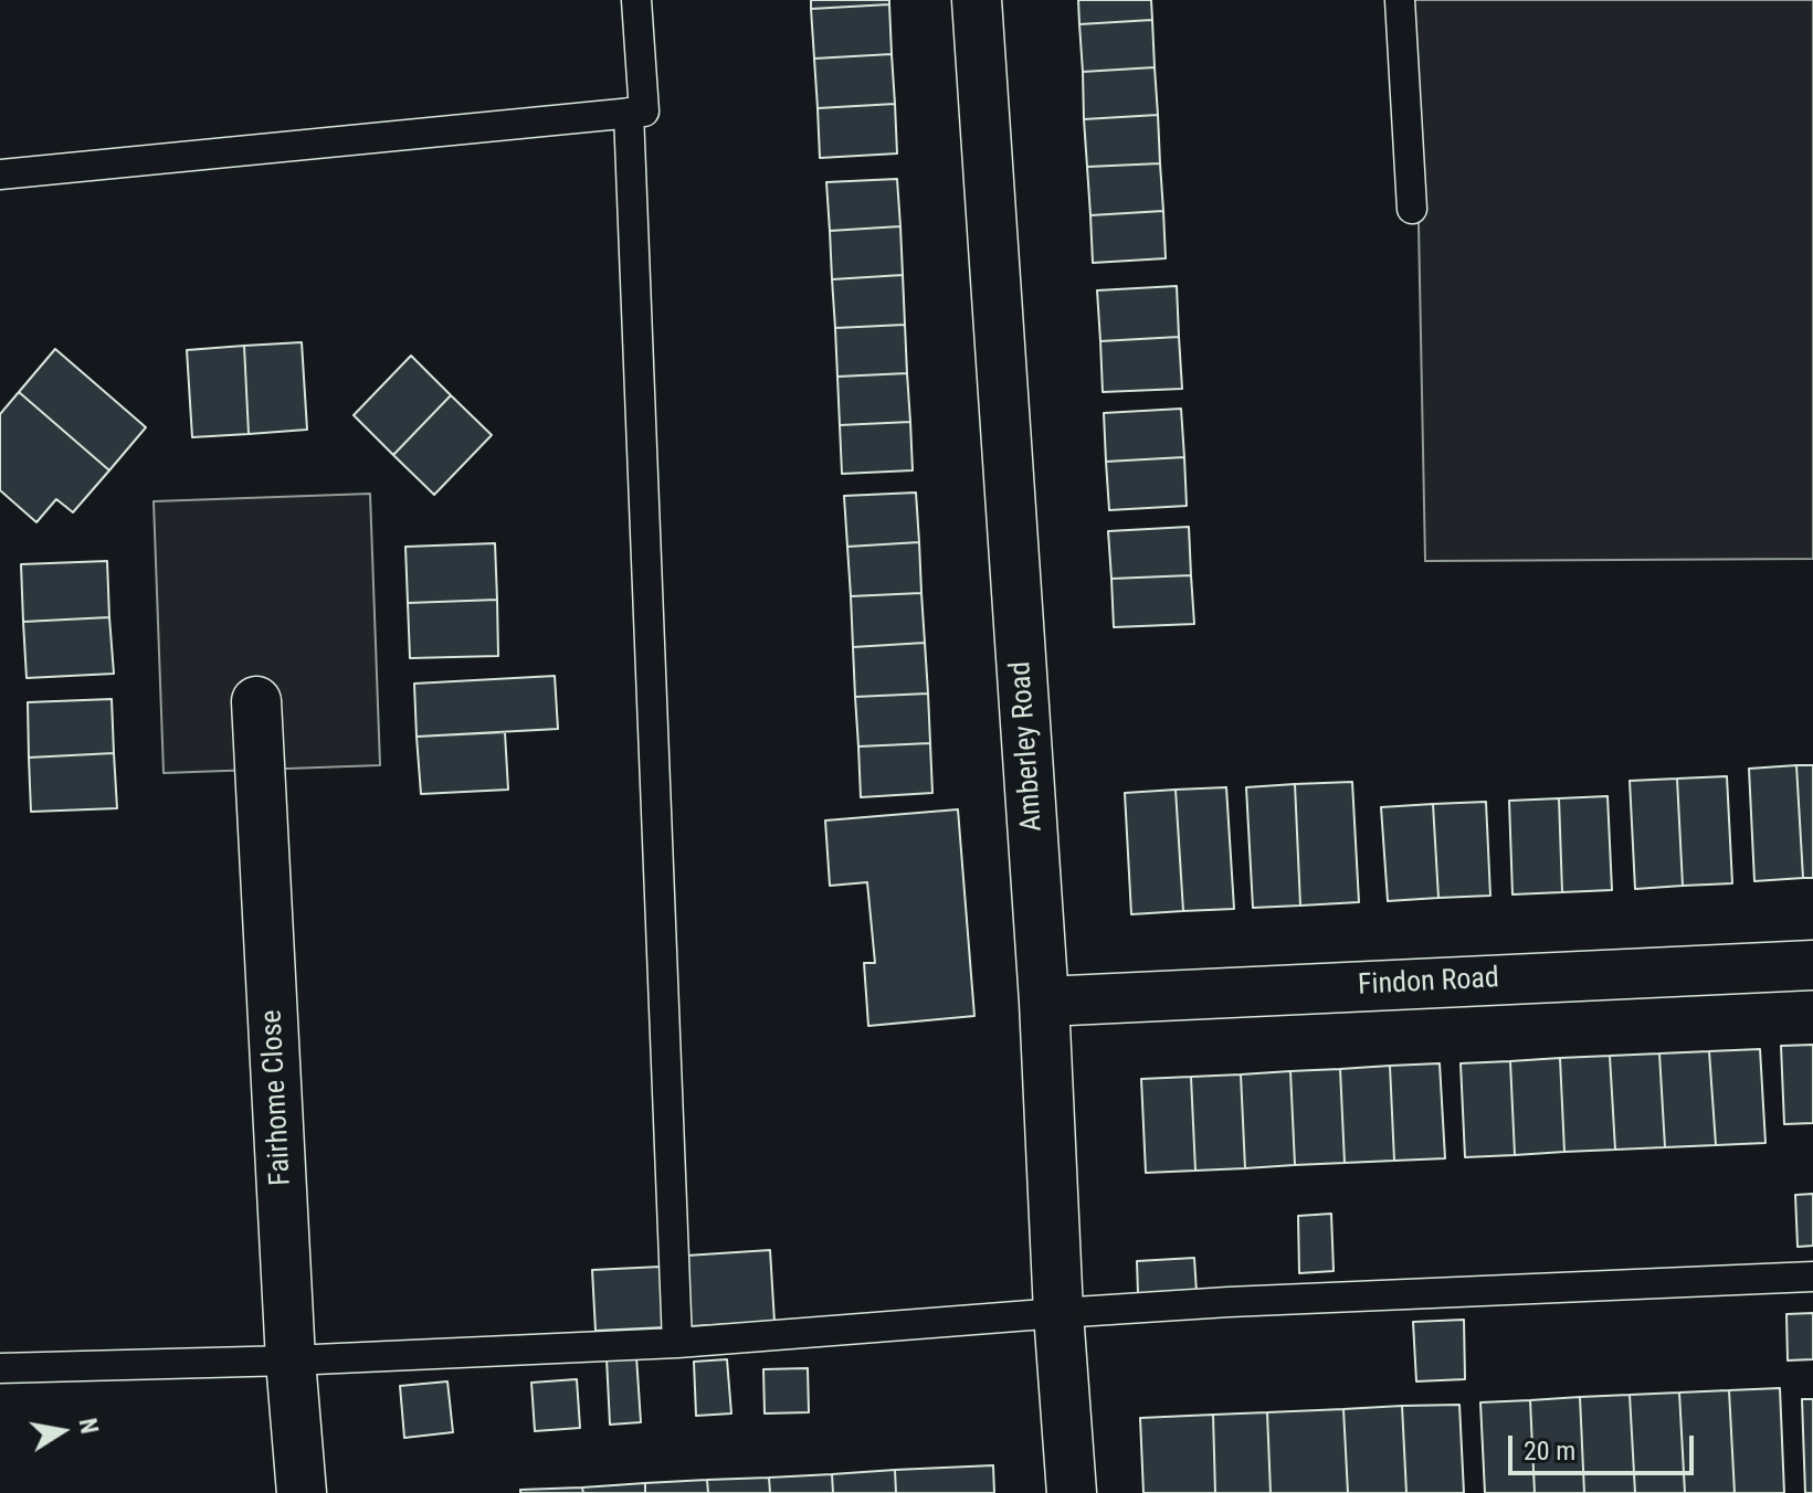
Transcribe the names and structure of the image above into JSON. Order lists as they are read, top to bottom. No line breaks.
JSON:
{"streets":{"street":["Amberley Road","Findon Road","Fairhome Close"]},"crossings":[["Amberley Road","Findon Road"]],"scale_bar":"20 m","north":"right"}
